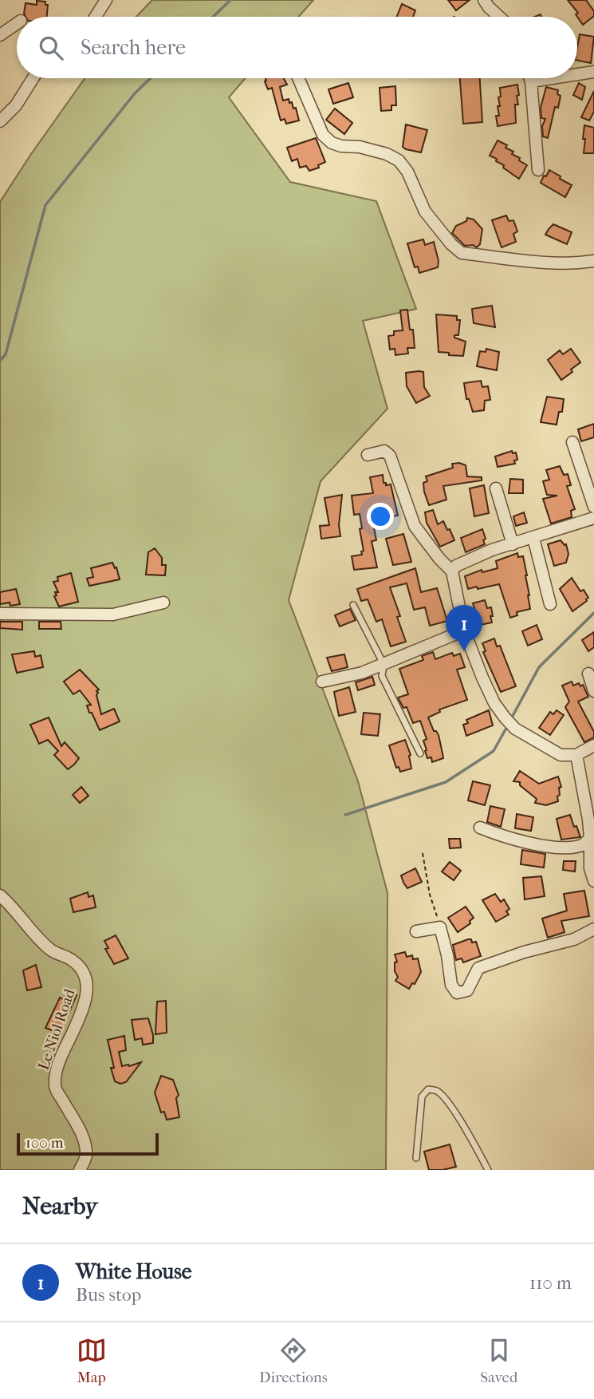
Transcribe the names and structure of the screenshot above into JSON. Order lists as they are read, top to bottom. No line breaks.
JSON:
{"streets":{"street":["Le Niol Road"]},"scale_bar":"100 m","page":{"search":"Search here","pins":"1","scale":"100 m","heading":"Nearby","list":[{"mark":"1","name":"White House","note":"Bus stop","value":"110 m"}],"nav":["Map","Directions","Saved"]}}
